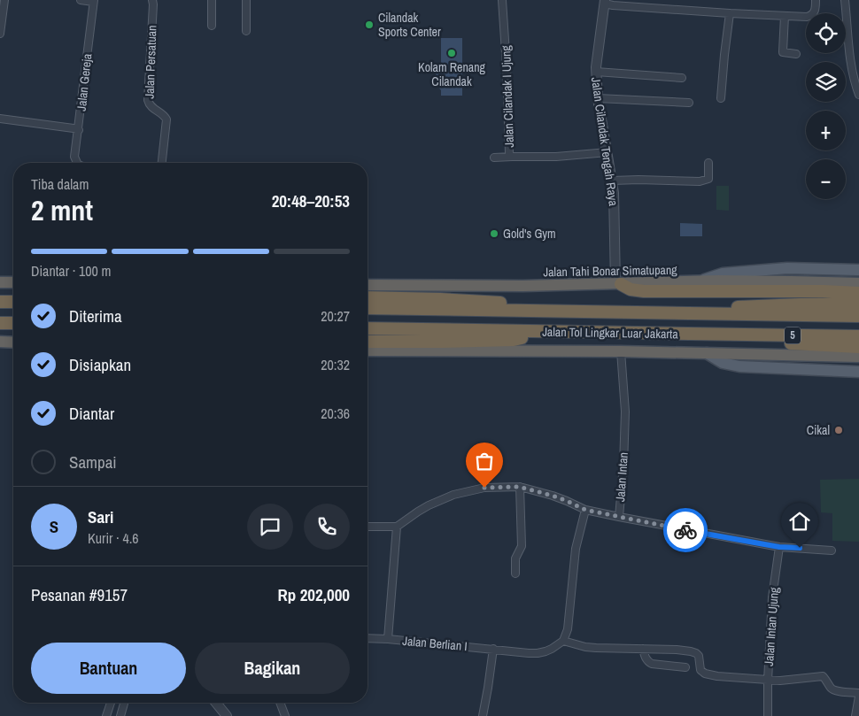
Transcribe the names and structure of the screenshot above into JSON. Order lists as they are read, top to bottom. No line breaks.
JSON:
{"streets":{"highway":["Jalan Tahi Bonar Simatupang","Jalan Tol Lingkar Luar Jakarta","5"],"street":["Jalan Persatuan","Jalan Gereja","Jalan Cilandak I Ujung","Jalan Cilandak Tengah Raya","Jalan Intan","Jalan Intan Ujung","Jalan Berlian I"]},"crossings":[["Jalan Cilandak I Ujung","Jalan Cilandak Tengah Raya"],["Jalan Cilandak Tengah Raya","Jalan Tahi Bonar Simatupang"],["Jalan Intan","Jalan Berlian I"]],"places":["Cilandak Sports Center","Kolam Renang Cilandak","Gold's Gym","Cikal"],"page":{"map_buttons":["+","−"],"heading":["2 mnt","Tiba dalam","20:48–20:53"],"panel":["Sari","Kurir · 4.6","Pesanan #9157","Rp 202,000"],"bar":"Diantar · 100 m","list":[["Diterima","20:27"],["Disiapkan","20:32"],["Diantar","20:36"],"Sampai"],"round":"S","buttons":["Bantuan","Bagikan"]}}
